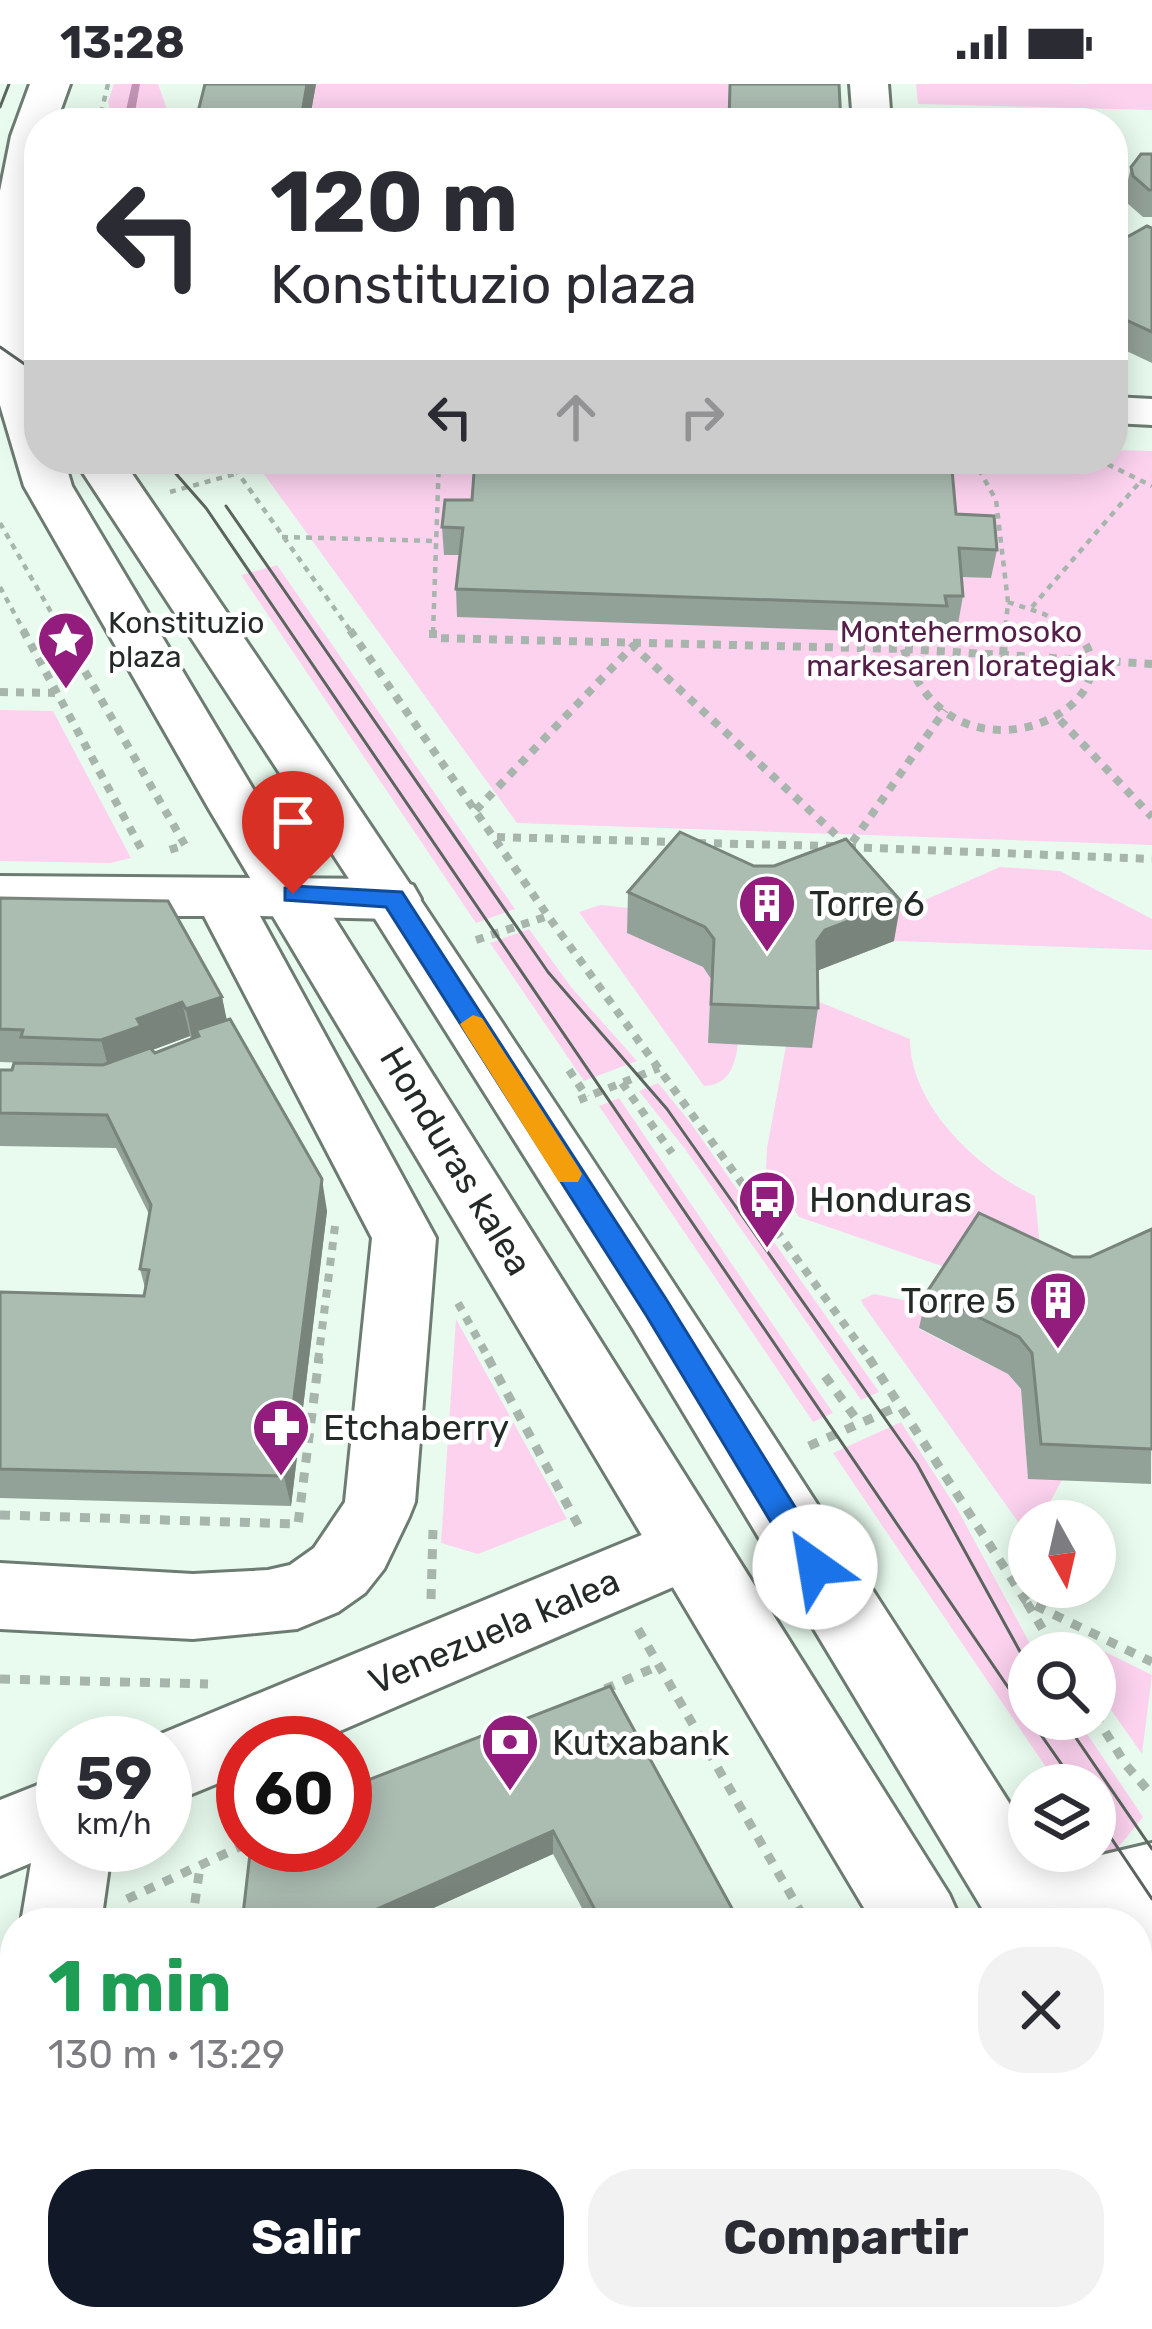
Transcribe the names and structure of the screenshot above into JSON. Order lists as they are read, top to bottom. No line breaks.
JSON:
{"streets":{"main road":["Honduras kalea"],"street":["Venezuela kalea"]},"crossings":[["Honduras kalea","Venezuela kalea"]],"parks":["Montehermosoko markesaren lorategiak"],"places":{"place":["Konstituzio plaza"],"building":["Torre 6","Torre 5"],"bus stop":["Honduras"],"pharmacy":["Etchaberry"],"bank":["Kutxabank"]},"north":"bottom","page":{"status":"13:28","turn":["120 m","Konstituzio plaza"],"speed":"59 km/h","limit":"60","heading":["1 min","130 m · 13:29"],"buttons":["Salir","Compartir"]}}
